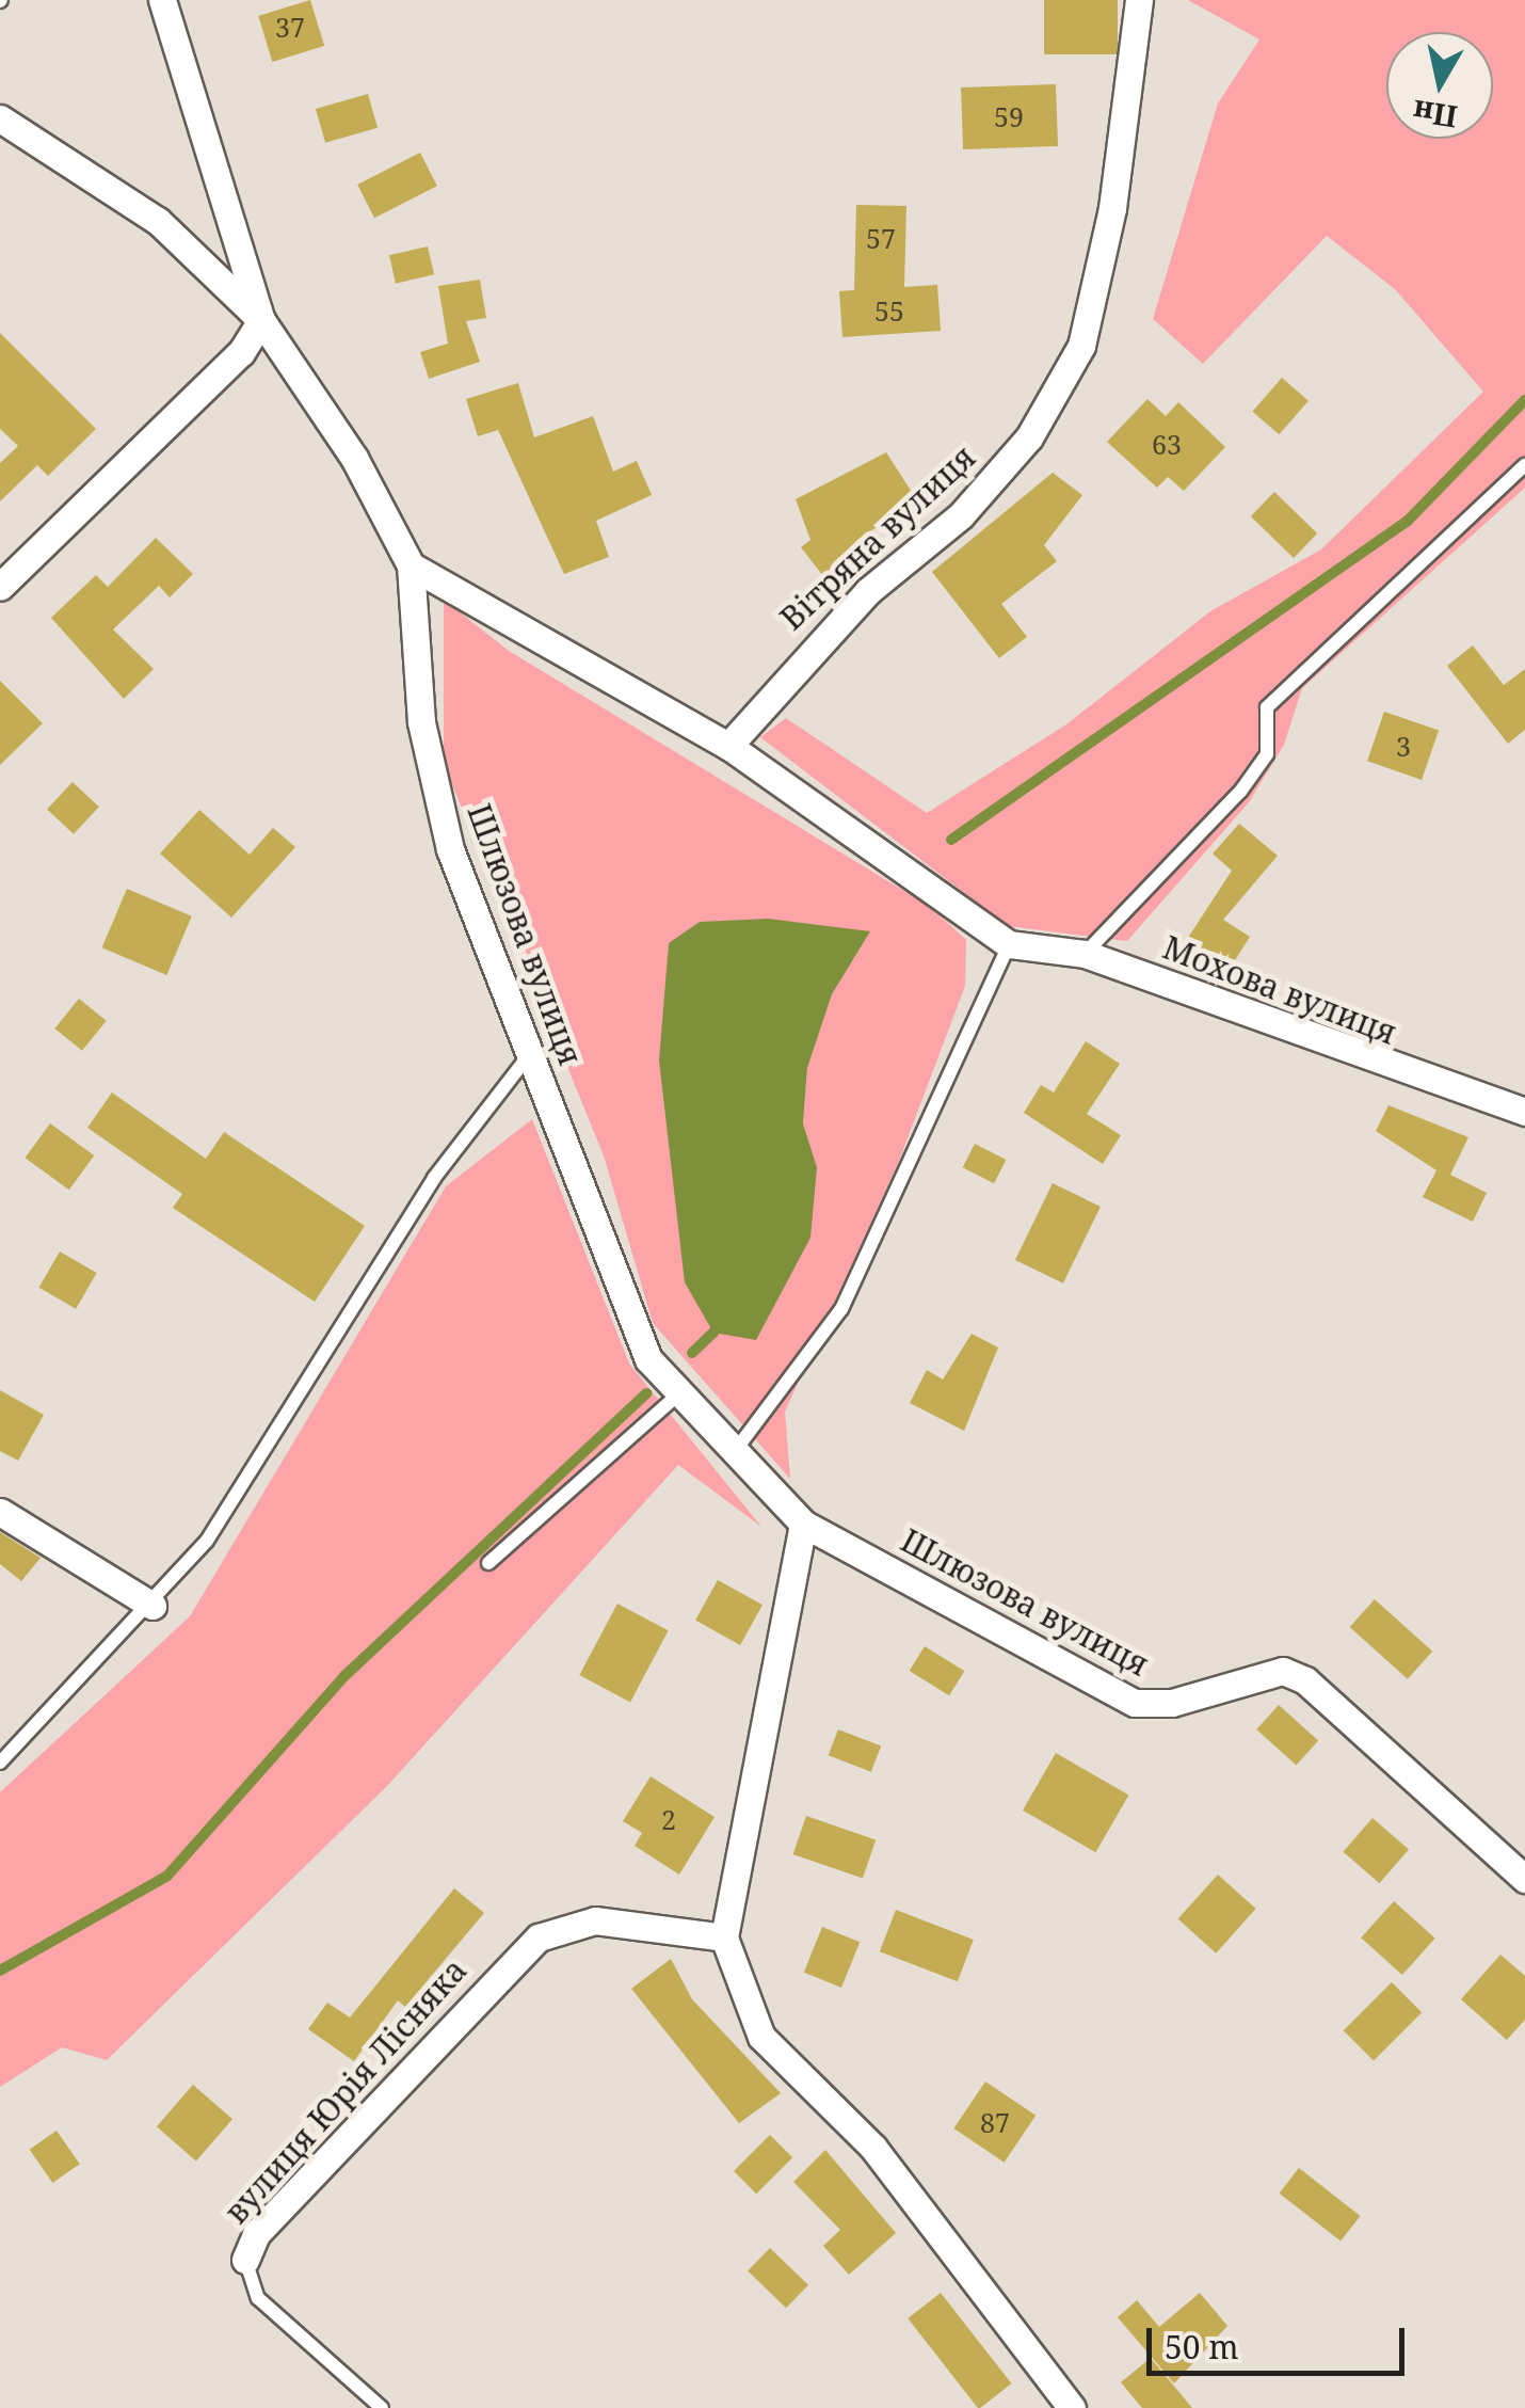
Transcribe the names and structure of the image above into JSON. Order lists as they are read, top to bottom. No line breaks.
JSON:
{"streets":{"street":["Вітряна вулиця","Шлюзова вулиця","Мохова вулиця","вулиця Юрія Лісняка"]},"house_numbers":["37","59","57","55","63","3","2","87"],"scale_bar":"50 m","north":"bottom"}
